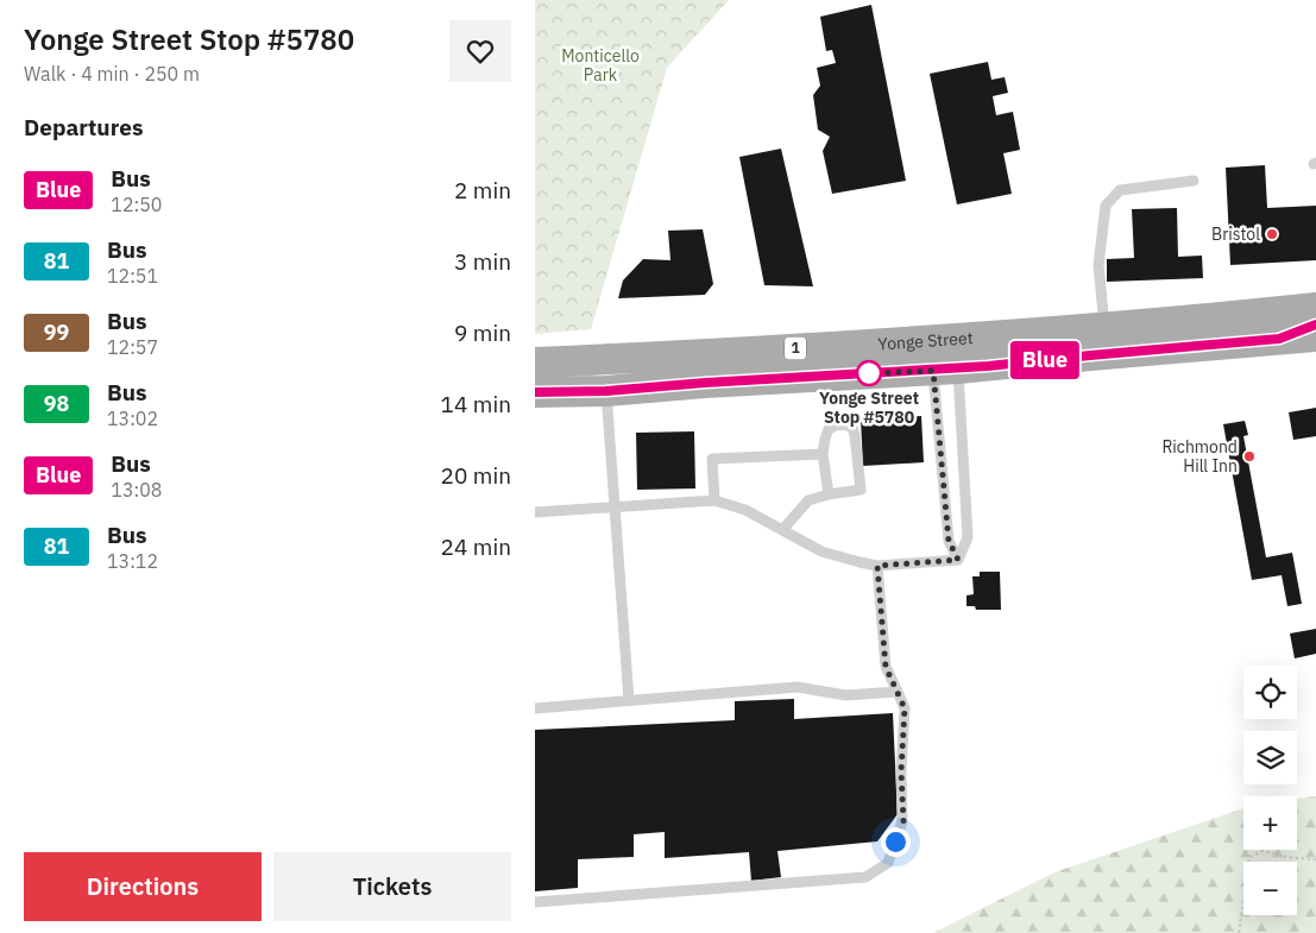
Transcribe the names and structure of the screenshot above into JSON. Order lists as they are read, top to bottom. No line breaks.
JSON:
{"streets":{"main road":["Yonge Street","1"]},"parks":["Monticello Park"],"places":["Bristol","Yonge Street Stop #5780","Richmond Hill Inn"],"lines":["bus line Blue"],"page":{"heading":[["Yonge Street Stop #5780","Walk · 4 min · 250 m"],"Departures"],"on_map":"Blue","list":[{"mark":"Blue","name":"Bus","note":"12:50","value":"2 min"},{"mark":"81","name":"Bus","note":"12:51","value":"3 min"},{"mark":"99","name":"Bus","note":"12:57","value":"9 min"},{"mark":"98","name":"Bus","note":"13:02","value":"14 min"},{"mark":"Blue","name":"Bus","note":"13:08","value":"20 min"},{"mark":"81","name":"Bus","note":"13:12","value":"24 min"}],"map_buttons":["+","−"],"buttons":["Directions","Tickets"]}}
